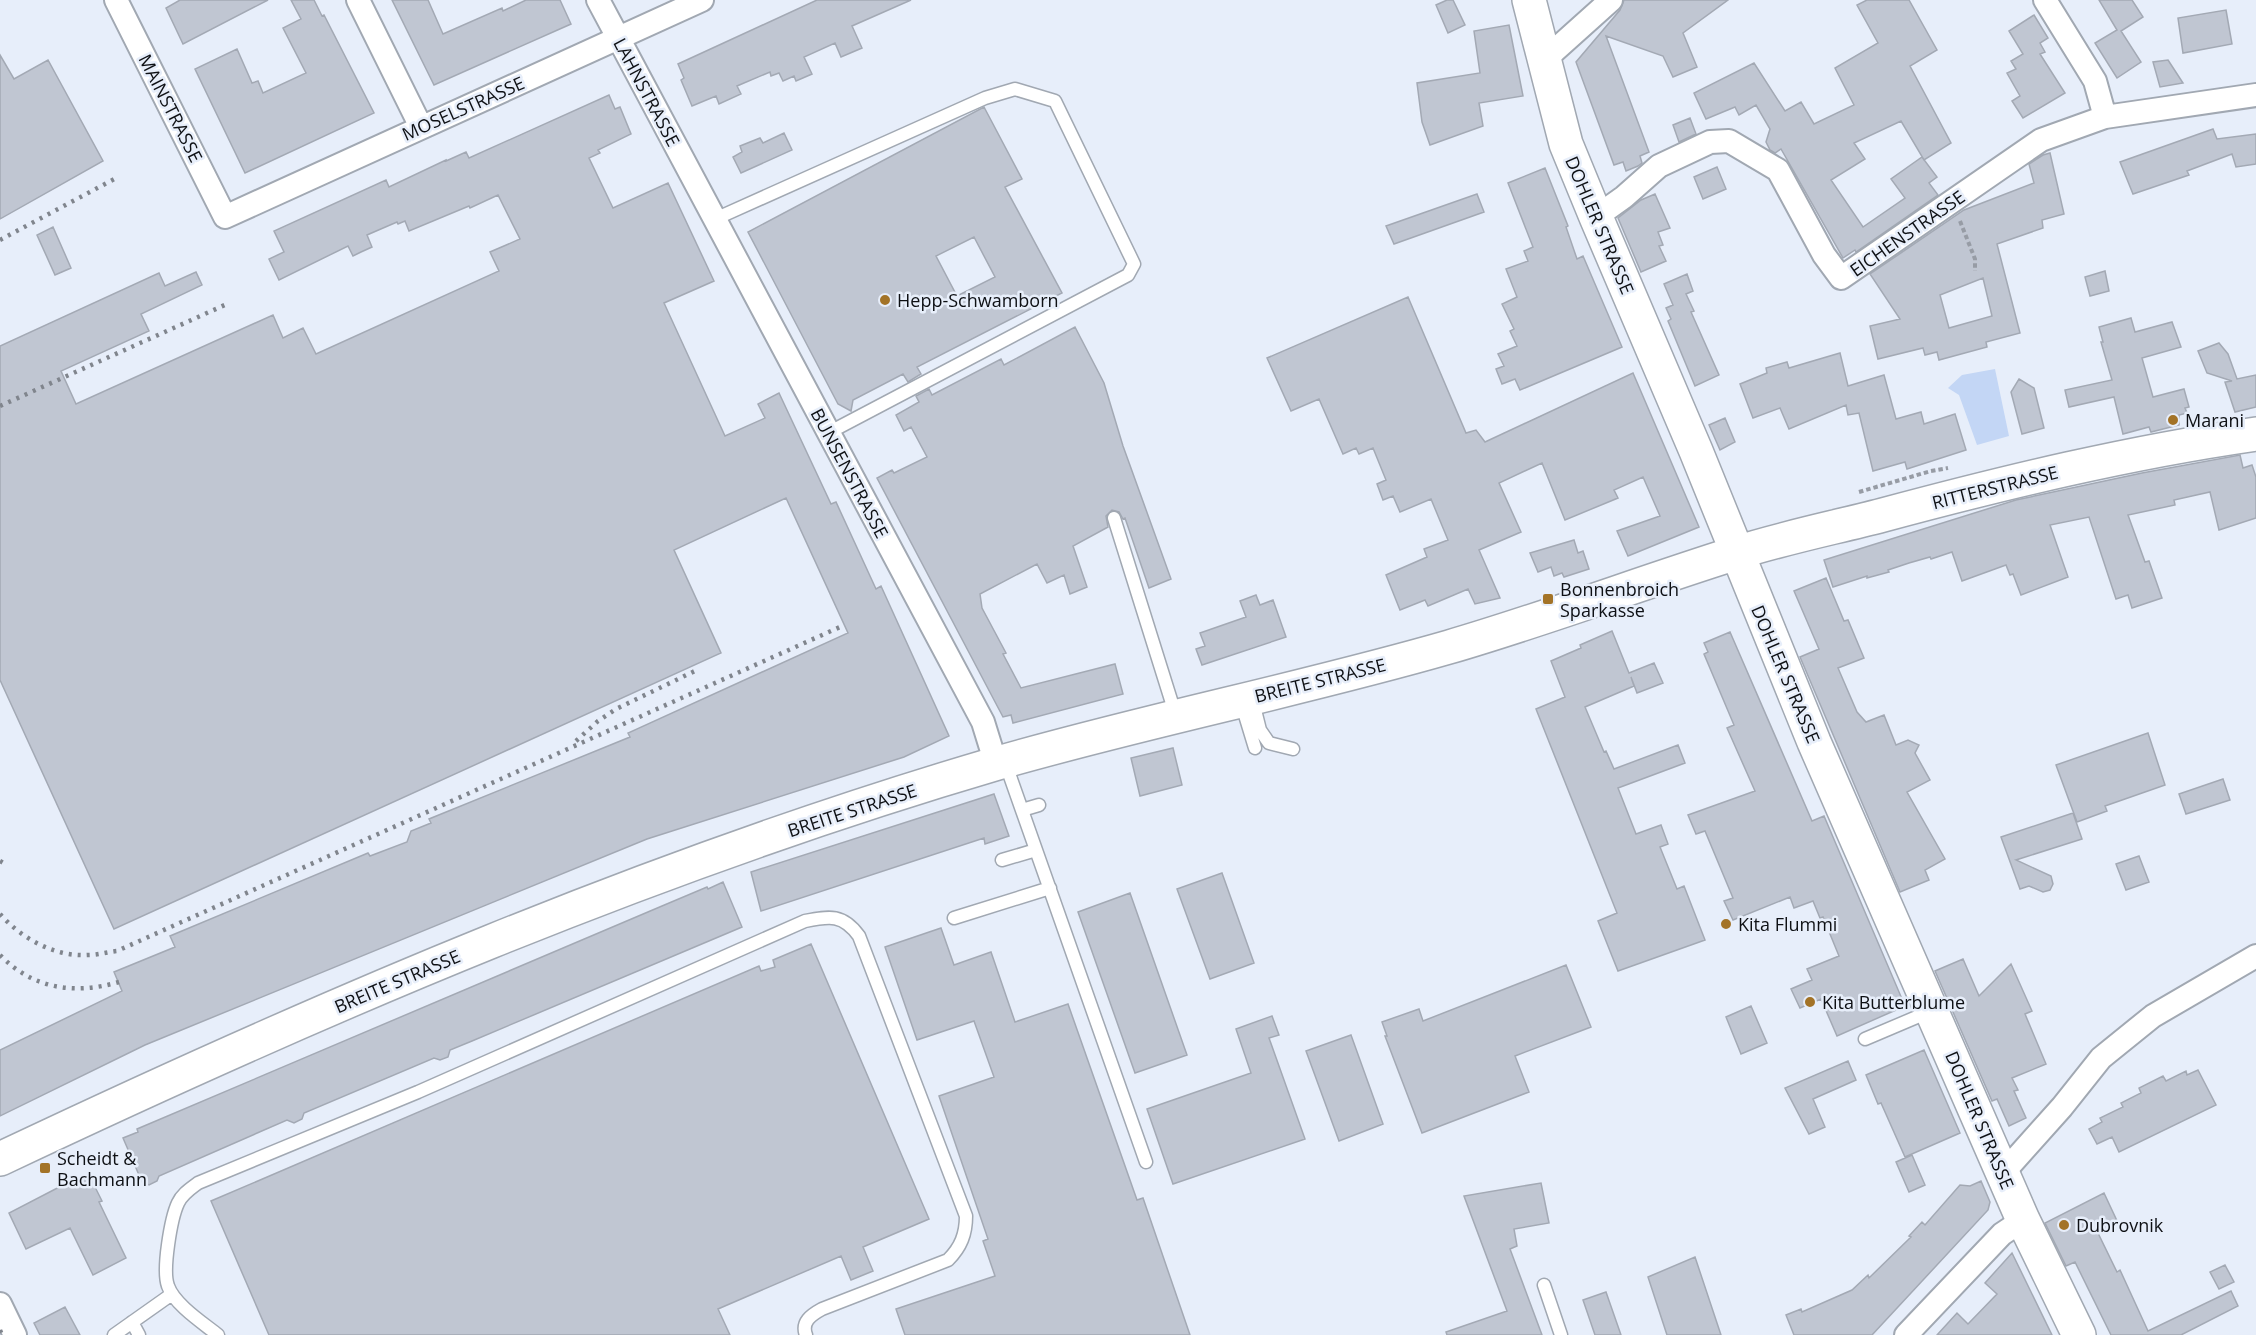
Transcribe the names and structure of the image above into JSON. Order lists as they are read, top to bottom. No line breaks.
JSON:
{"streets":{"main road":["DOHLER STRASSE","RITTERSTRASSE","BREITE STRASSE"],"street":["LAHNSTRASSE","MAINSTRASSE","MOSELSTRASSE","EICHENSTRASSE","BUNSENSTRASSE"]},"crossings":[["LAHNSTRASSE","MOSELSTRASSE"],["LAHNSTRASSE","BUNSENSTRASSE"],["MAINSTRASSE","MOSELSTRASSE"],["DOHLER STRASSE","EICHENSTRASSE"],["DOHLER STRASSE","RITTERSTRASSE"],["DOHLER STRASSE","BREITE STRASSE"],["BUNSENSTRASSE","BREITE STRASSE"],["RITTERSTRASSE","BREITE STRASSE"]],"places":{"other":["Hepp-Schwamborn","Marani","Kita Flummi","Kita Butterblume","Dubrovnik"],"transit":["Bonnenbroich Sparkasse","Scheidt & Bachmann"]}}
